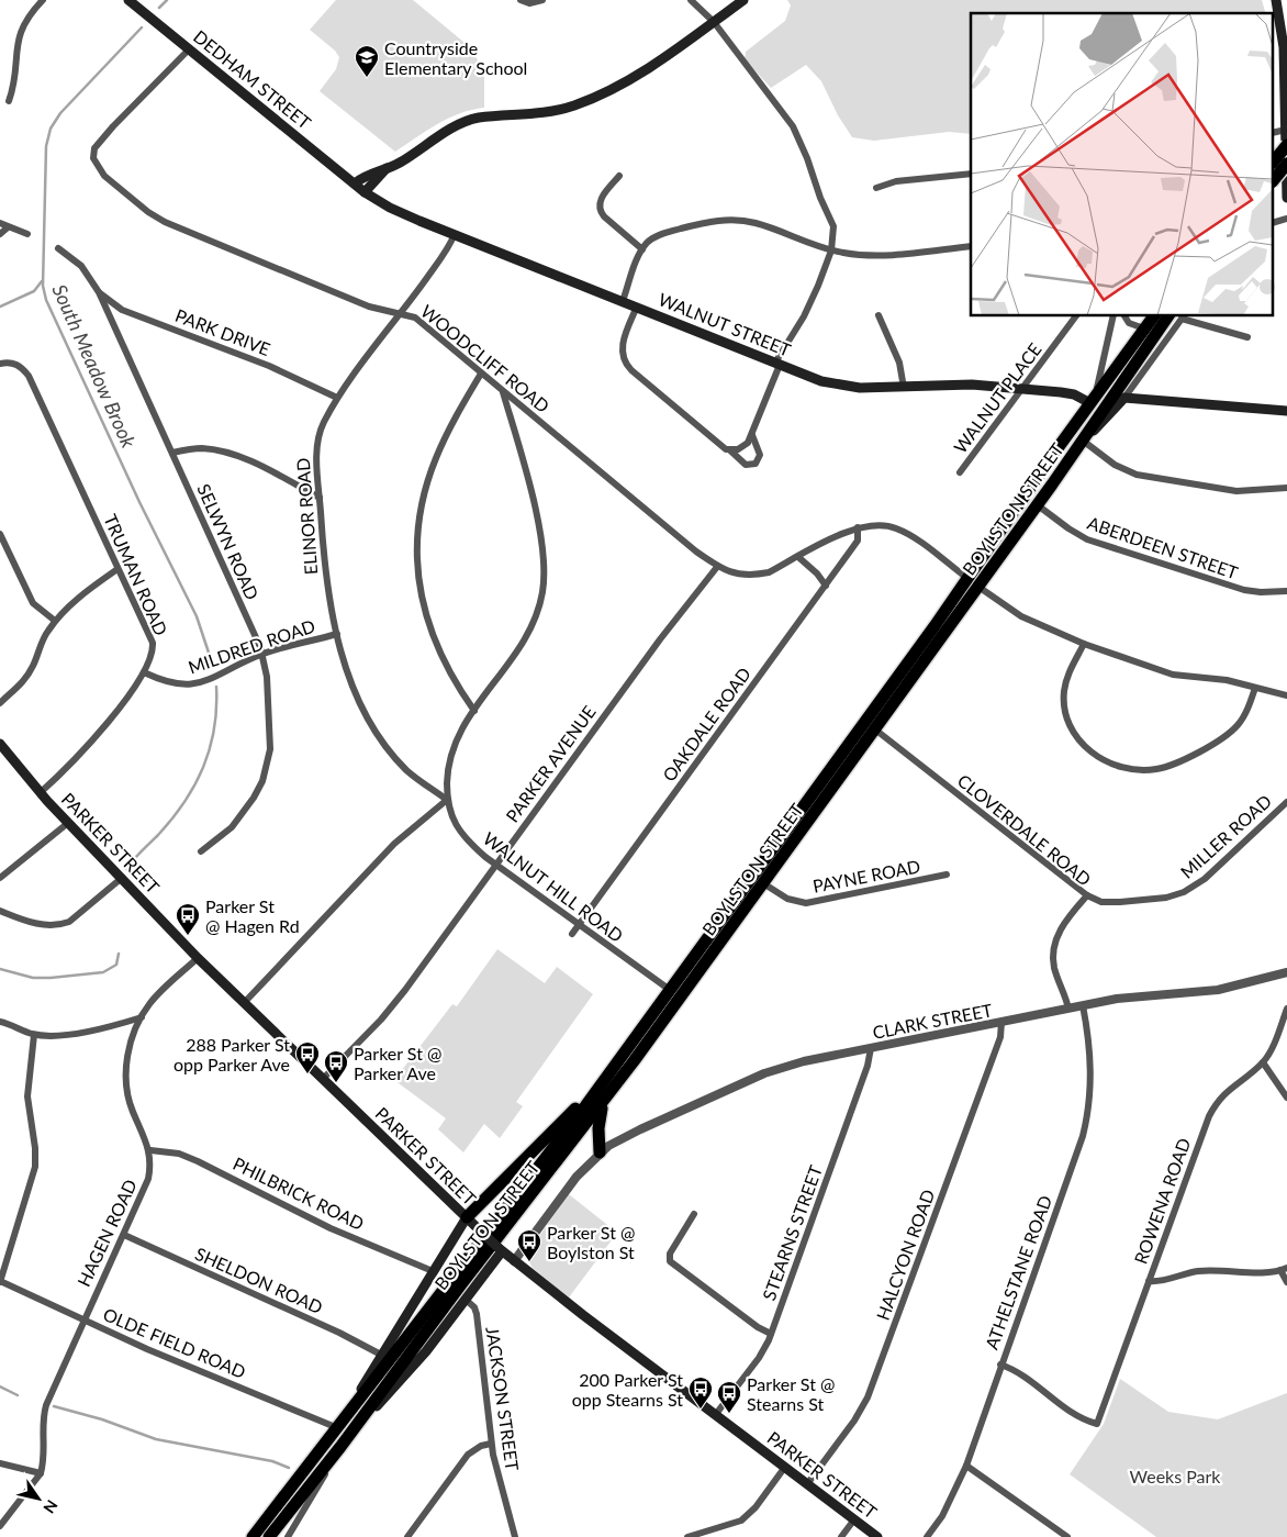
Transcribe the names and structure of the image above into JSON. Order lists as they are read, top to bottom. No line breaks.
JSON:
{"streets":{"highway":["BOYLSTON STREET"],"main road":["DEDHAM STREET","WALNUT STREET","PARKER STREET"],"street":["PARK DRIVE","WOODCLIFF ROAD","WALNUT PLACE","ELINOR ROAD","SELWYN ROAD","ABERDEEN STREET","TRUMAN ROAD","MILDRED ROAD","OAKDALE ROAD","PARKER AVENUE","CLOVERDALE ROAD","MILLER ROAD","PAYNE ROAD","WALNUT HILL ROAD","CLARK STREET","PHILBRICK ROAD","ROWENA ROAD","HAGEN ROAD","STEARNS STREET","HALCYON ROAD","ATHELSTANE ROAD","SHELDON ROAD","OLDE FIELD ROAD","JACKSON STREET"]},"crossings":[["DEDHAM STREET","WALNUT STREET"],["DEDHAM STREET","WOODCLIFF ROAD"],["WALNUT STREET","WALNUT PLACE"],["WALNUT STREET","BOYLSTON STREET"],["WALNUT STREET","ELINOR ROAD"],["PARK DRIVE","ELINOR ROAD"],["PARK DRIVE","SELWYN ROAD"],["WOODCLIFF ROAD","BOYLSTON STREET"],["WOODCLIFF ROAD","ELINOR ROAD"],["WOODCLIFF ROAD","OAKDALE ROAD"],["WOODCLIFF ROAD","PARKER AVENUE"],["WOODCLIFF ROAD","WALNUT HILL ROAD"],["BOYLSTON STREET","ABERDEEN STREET"],["BOYLSTON STREET","CLOVERDALE ROAD"],["BOYLSTON STREET","PARKER STREET"],["BOYLSTON STREET","PAYNE ROAD"],["BOYLSTON STREET","WALNUT HILL ROAD"],["BOYLSTON STREET","PHILBRICK ROAD"],["BOYLSTON STREET","SHELDON ROAD"],["BOYLSTON STREET","OLDE FIELD ROAD"],["BOYLSTON STREET","JACKSON STREET"],["ELINOR ROAD","MILDRED ROAD"],["ELINOR ROAD","WALNUT HILL ROAD"],["SELWYN ROAD","MILDRED ROAD"],["TRUMAN ROAD","MILDRED ROAD"],["TRUMAN ROAD","PARKER STREET"],["OAKDALE ROAD","WALNUT HILL ROAD"],["PARKER AVENUE","PARKER STREET"],["PARKER AVENUE","WALNUT HILL ROAD"],["CLOVERDALE ROAD","MILLER ROAD"],["CLOVERDALE ROAD","CLARK STREET"],["PARKER STREET","HAGEN ROAD"],["PARKER STREET","STEARNS STREET"],["PARKER STREET","HALCYON ROAD"],["CLARK STREET","STEARNS STREET"],["CLARK STREET","HALCYON ROAD"],["CLARK STREET","ATHELSTANE ROAD"],["PHILBRICK ROAD","HAGEN ROAD"],["ROWENA ROAD","ATHELSTANE ROAD"],["HAGEN ROAD","SHELDON ROAD"],["HAGEN ROAD","OLDE FIELD ROAD"]],"water":["South Meadow Brook"],"parks":["Weeks Park"],"places":{"school or university":["Countryside Elementary School"],"bus stop":["Parker St @ Hagen Rd","288 Parker St opp Parker Ave","Parker St @ Parker Ave","Parker St @ Boylston St","200 Parker St opp Stearns St","Parker St @ Stearns St"]},"north":"bottom right"}
